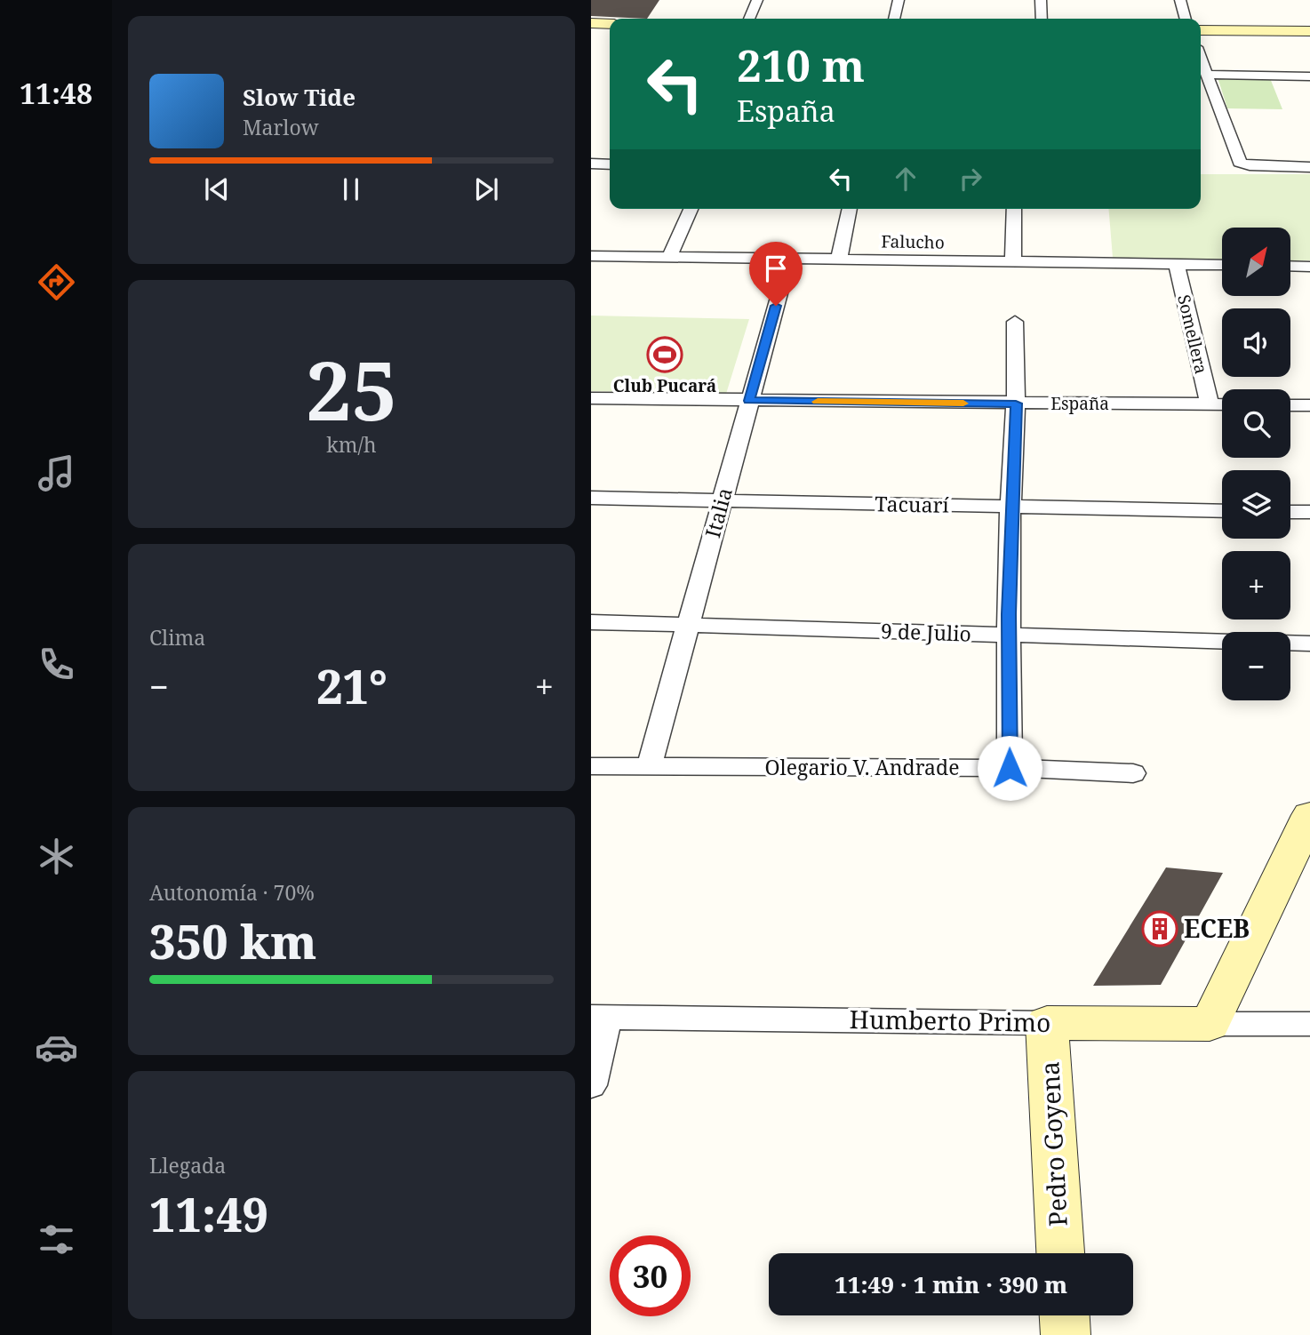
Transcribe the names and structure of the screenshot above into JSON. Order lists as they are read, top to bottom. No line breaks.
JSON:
{"streets":{"street":["Falucho","Somellera","España","Tacuarí","Italia","9 de Julio","Olegario V. Andrade","Humberto Primo","Pedro Goyena"]},"crossings":[["Falucho","Somellera"],["Falucho","Italia"],["Somellera","España"],["España","Italia"],["Tacuarí","Italia"],["Italia","9 de Julio"],["Italia","Olegario V. Andrade"],["Humberto Primo","Pedro Goyena"]],"places":{"sports":["Club Pucará"],"building":["ECEB"]},"north":"top right","page":{"tabs":"11:48","turn":["210 m","España"],"song":["Slow Tide","Marlow"],"map_buttons":["+","−"],"tile":[["25","km/h"],"Clima",["Autonomía · 70%","350 km"],["Llegada","11:49"]],"heat":["−","21°","+"],"limit":"30","trip":"11:49 · 1 min · 390 m"}}
